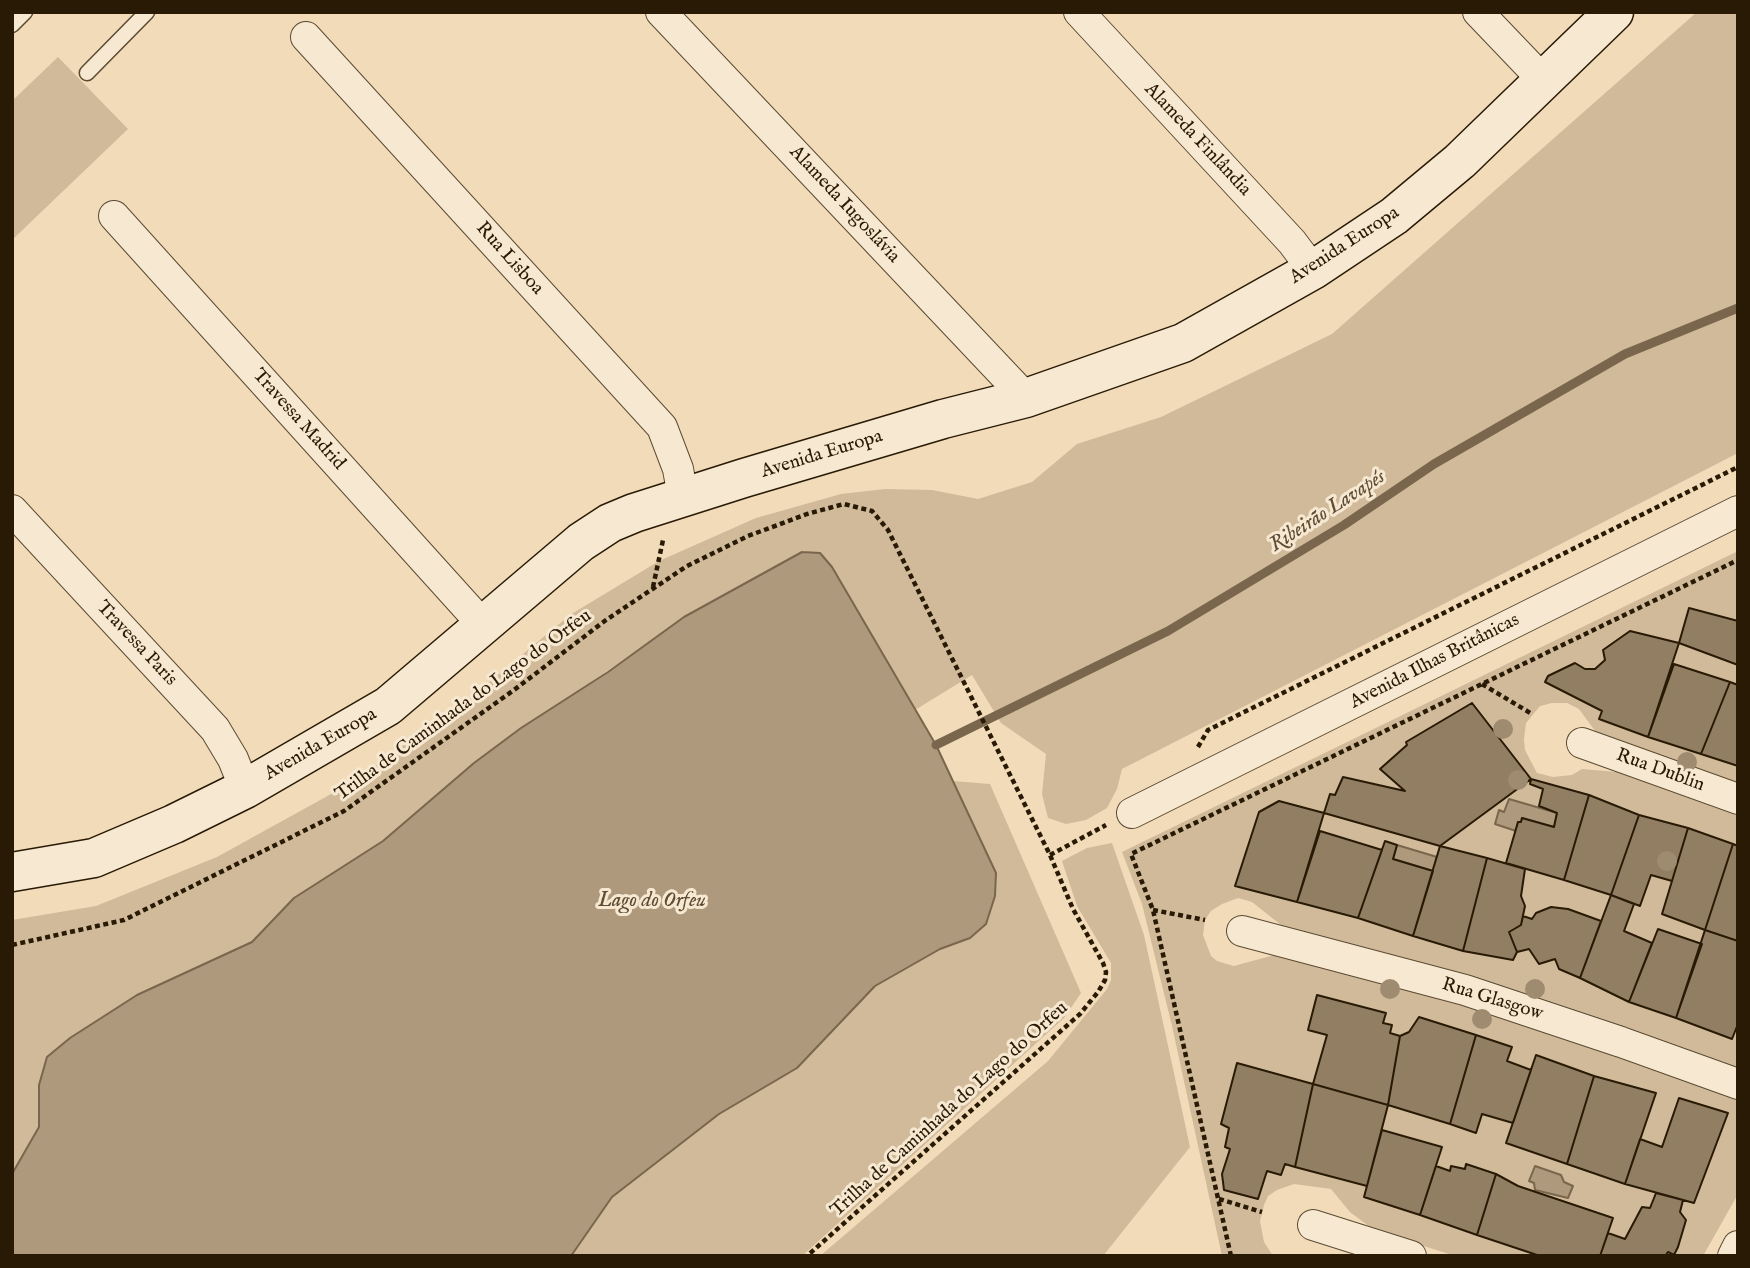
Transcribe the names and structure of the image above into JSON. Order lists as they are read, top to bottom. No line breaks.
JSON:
{"streets":{"street":["Alameda Finlândia","Alameda Iugoslávia","Avenida Europa","Rua Lisboa","Travessa Madrid","Travessa Paris","Avenida Ilhas Britânicas","Rua Dublin","Rua Glasgow"],"path":["Trilha de Caminhada do Lago do Orfeu"]},"crossings":[["Alameda Finlândia","Avenida Europa"],["Alameda Iugoslávia","Avenida Europa"],["Avenida Europa","Rua Lisboa"],["Avenida Europa","Travessa Madrid"],["Avenida Europa","Travessa Paris"]],"water":["Ribeirão Lavapés","Lago do Orfeu"]}
